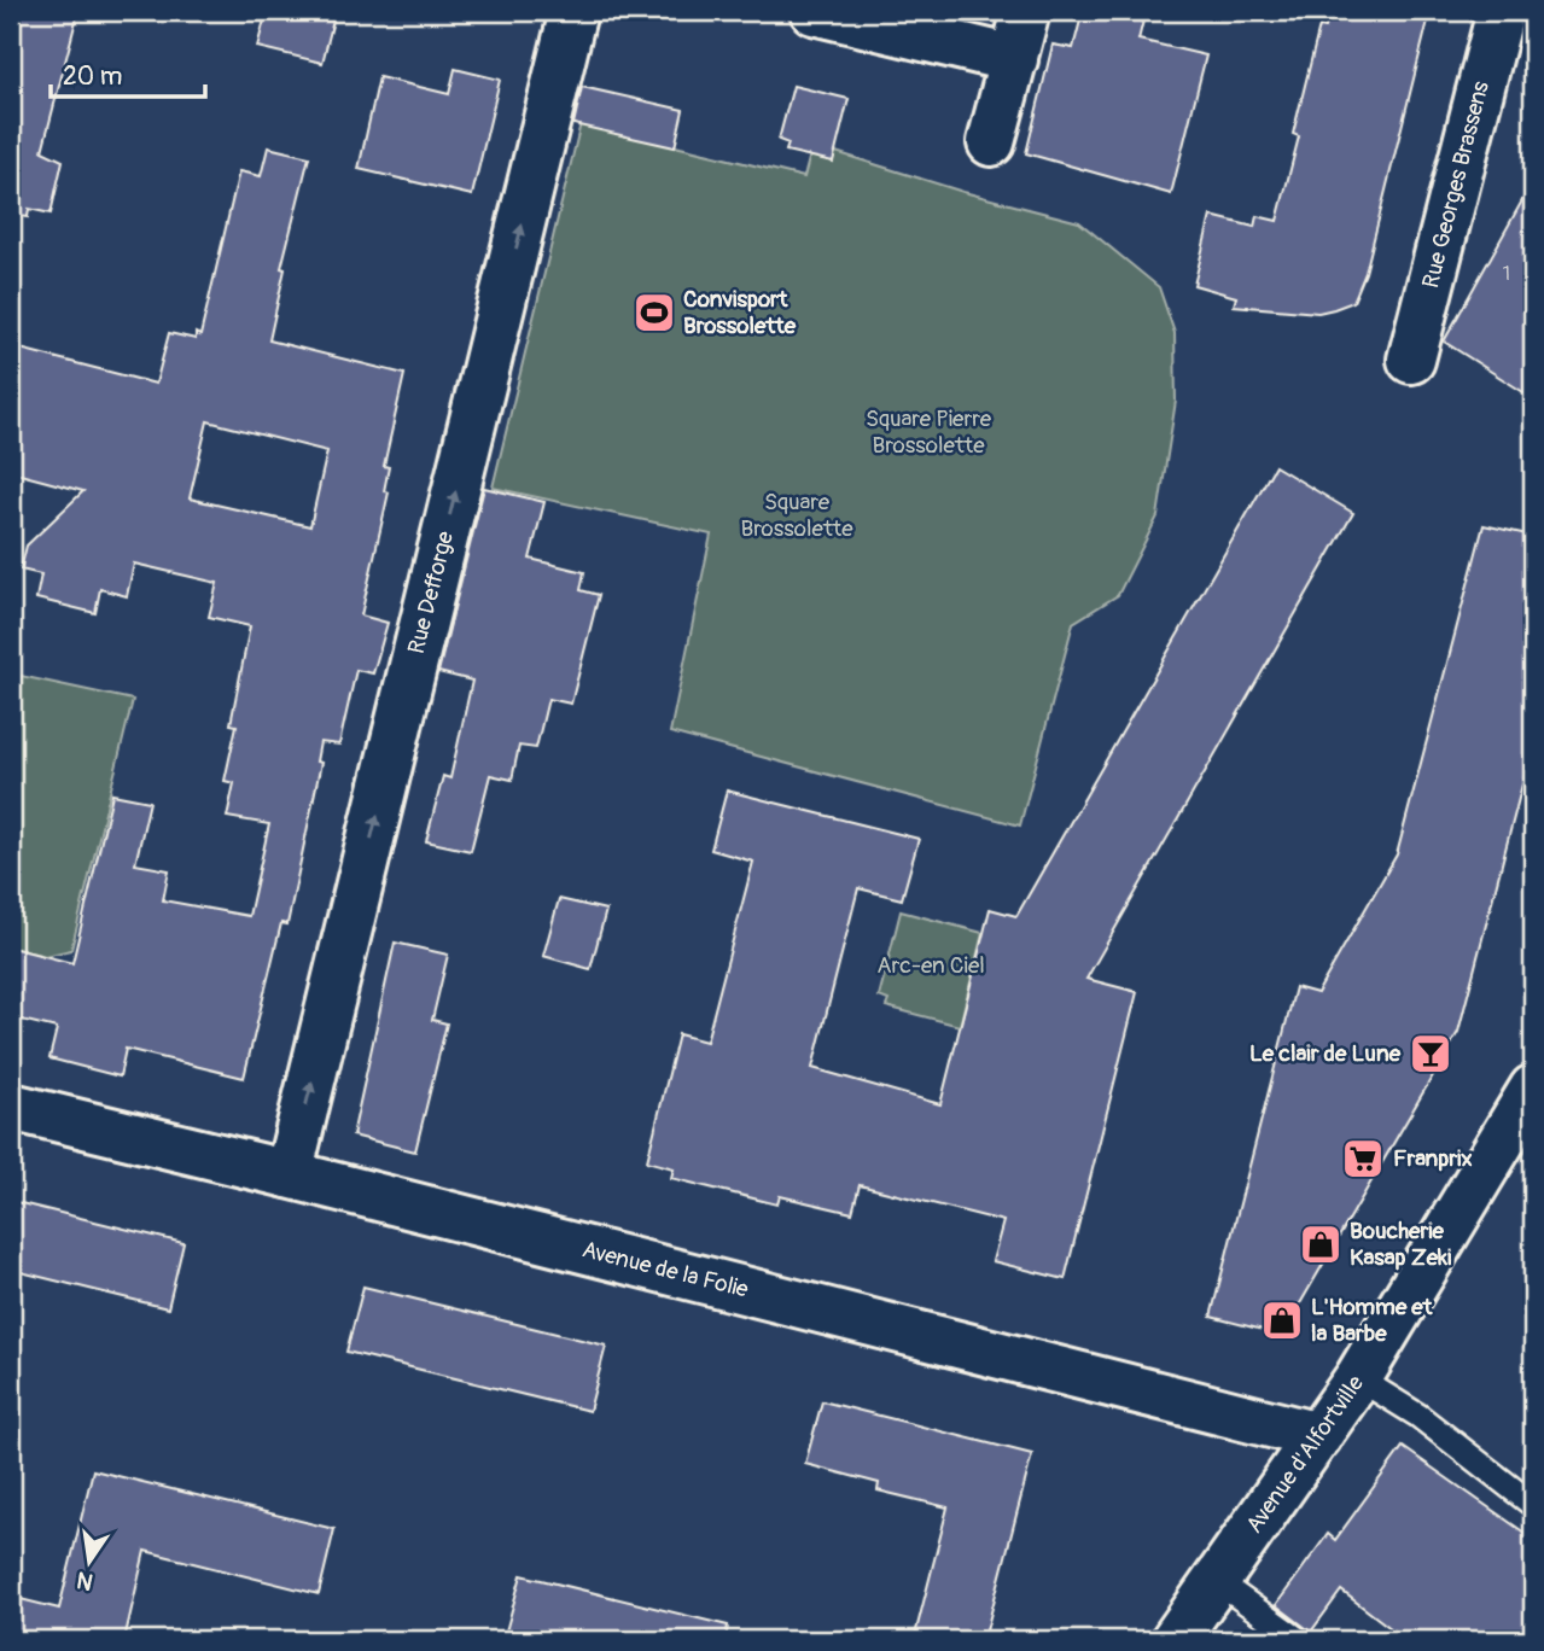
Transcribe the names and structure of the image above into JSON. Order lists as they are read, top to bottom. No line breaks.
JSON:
{"streets":{"street":["Rue Georges Brassens","Rue Defforge","Avenue de la Folie","Avenue d'Alfortville"]},"crossings":[["Rue Defforge","Avenue de la Folie"],["Avenue de la Folie","Avenue d'Alfortville"]],"one_way":["Rue Defforge"],"parks":["Square Pierre Brossolette","Square Brossolette","Arc-en Ciel"],"places":{"sports":["Convisport Brossolette"],"bar":["Le clair de Lune"],"supermarket":["Franprix"],"shop":["Boucherie Kasap Zeki","L'Homme et la Barbe"]},"house_numbers":["1"],"scale_bar":"20 m","north":"bottom"}
